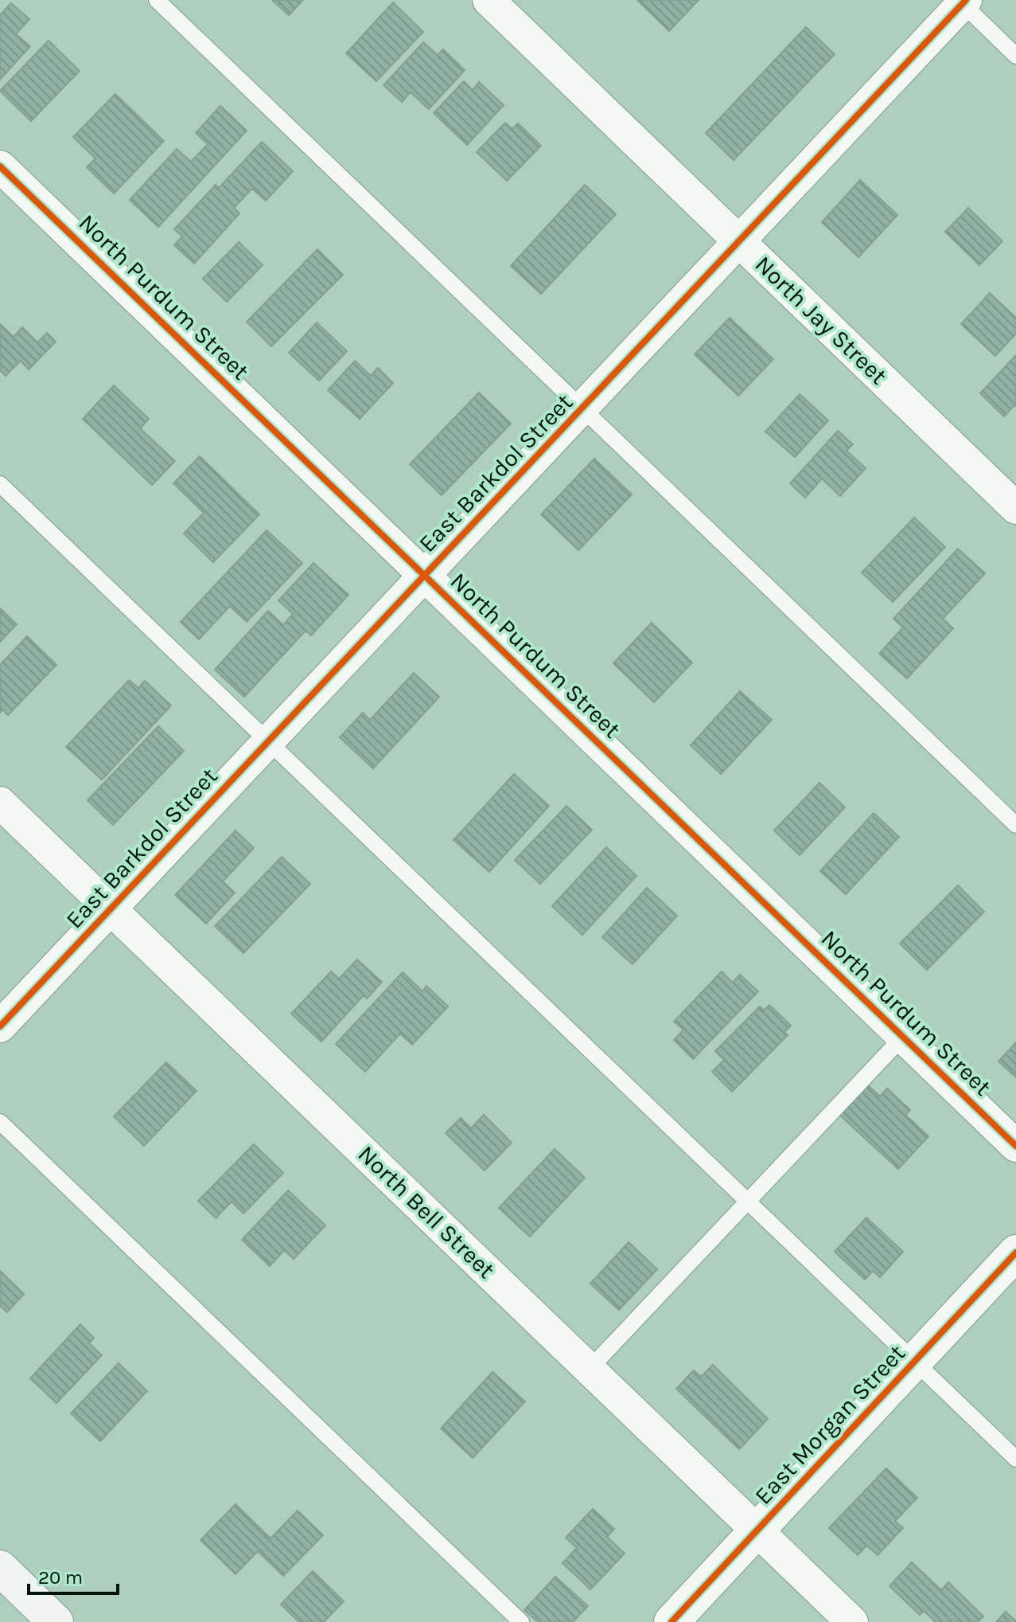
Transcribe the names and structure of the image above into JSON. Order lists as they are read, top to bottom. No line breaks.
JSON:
{"streets":{"street":["North Purdum Street","North Jay Street","East Barkdol Street","North Bell Street","East Morgan Street"]},"crossings":[["North Purdum Street","East Barkdol Street"],["North Jay Street","East Barkdol Street"],["East Barkdol Street","North Bell Street"],["North Bell Street","East Morgan Street"]],"scale_bar":"20 m"}
